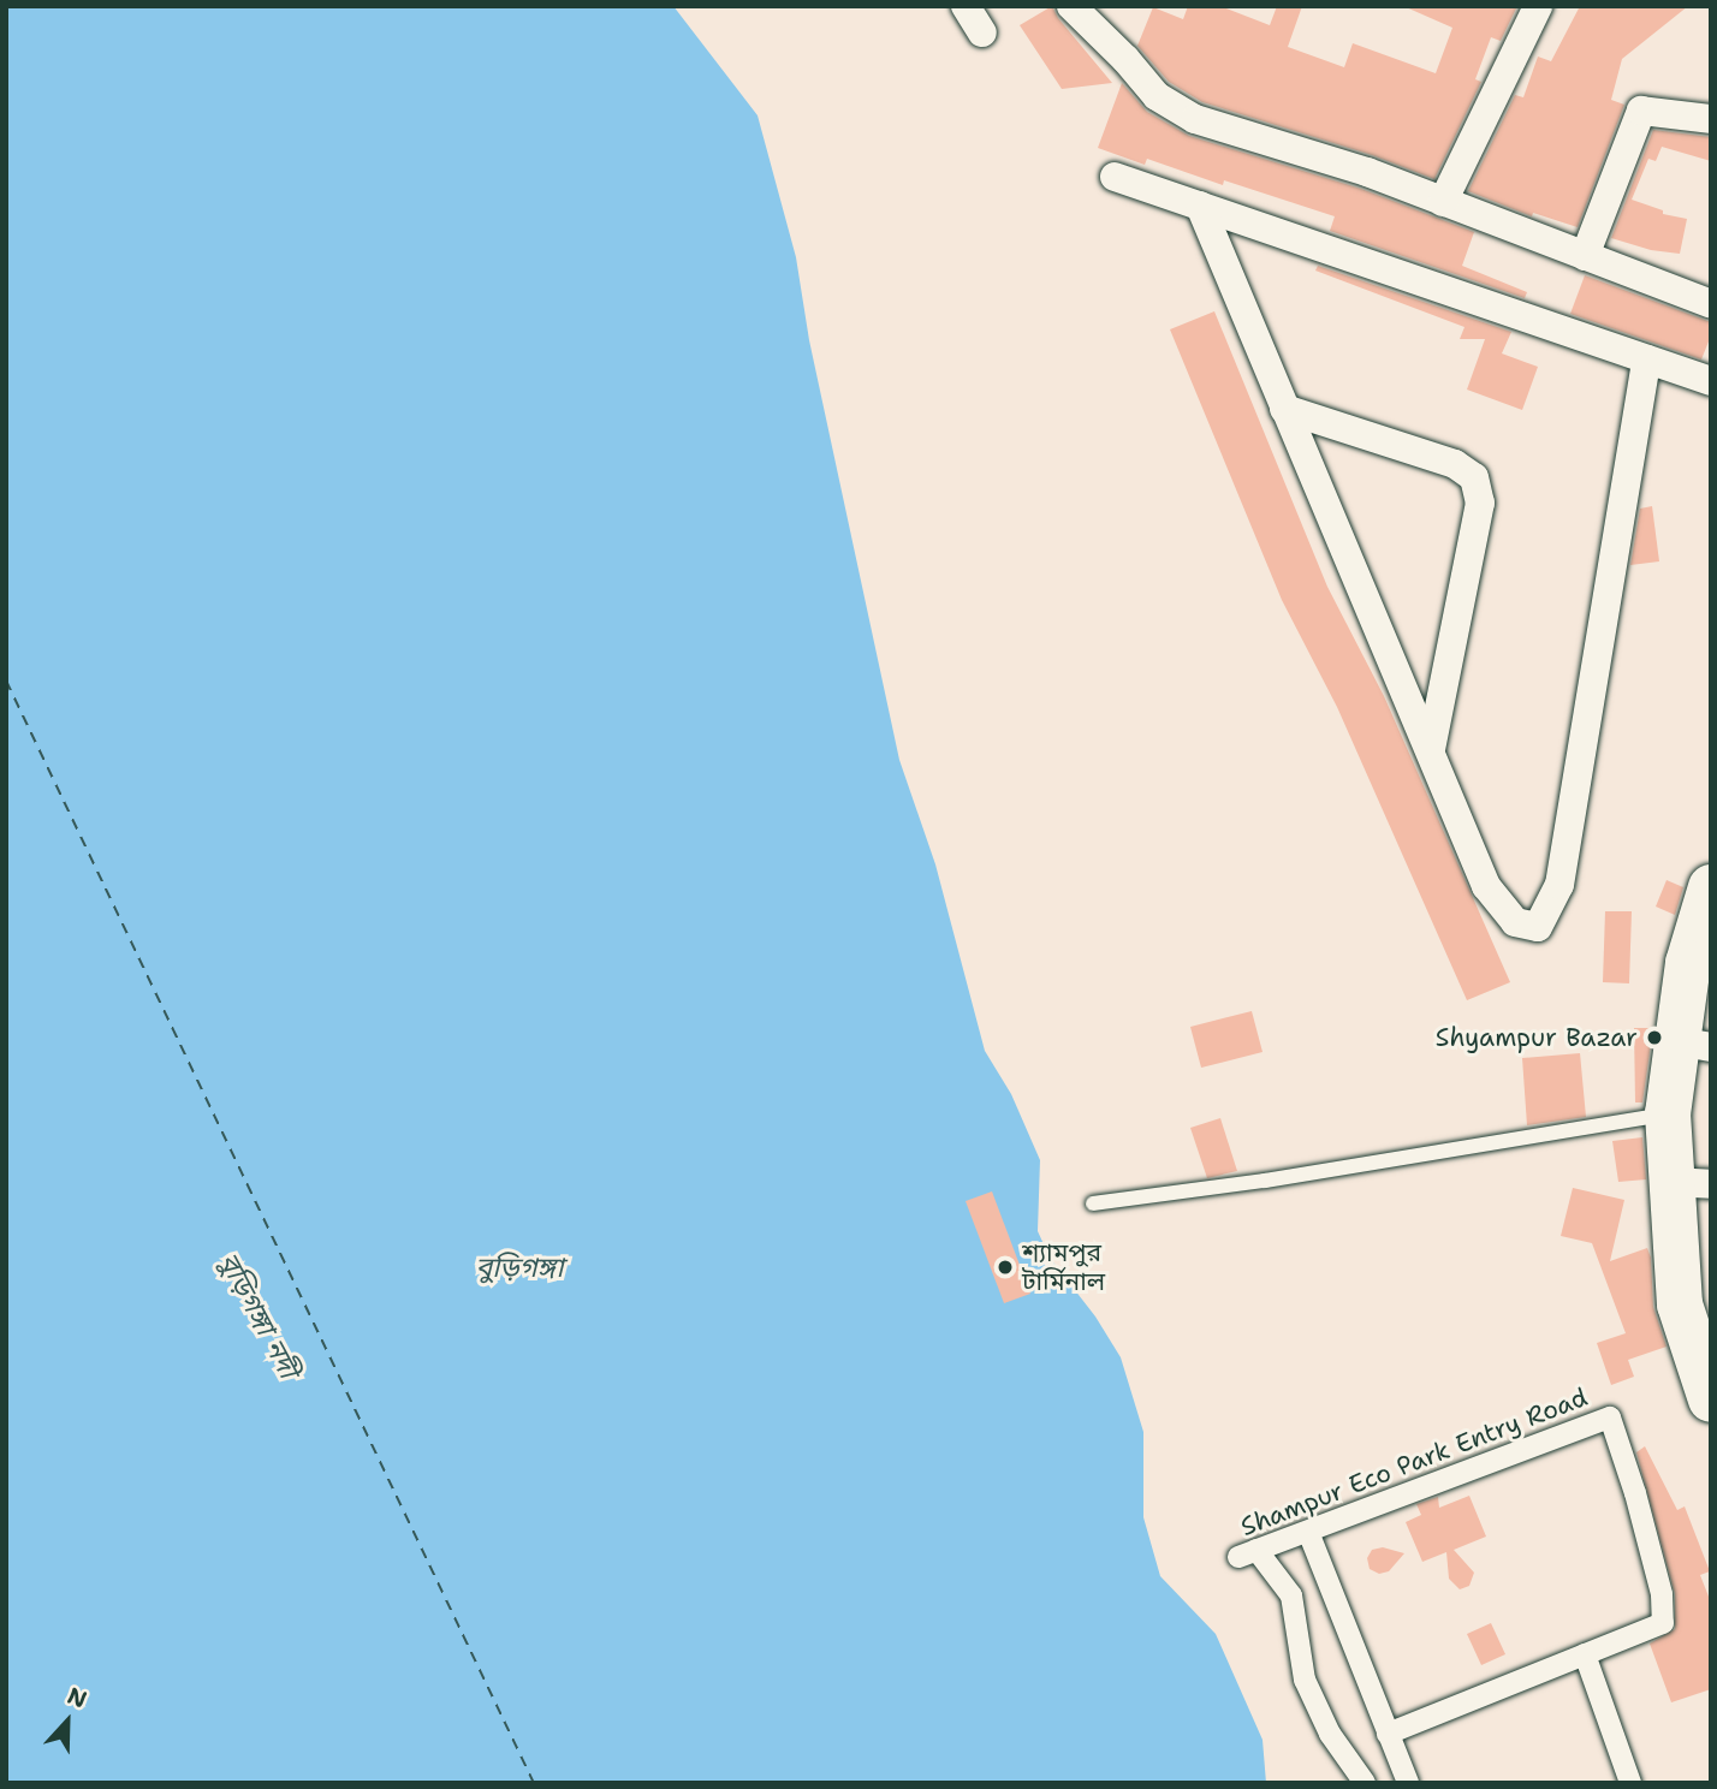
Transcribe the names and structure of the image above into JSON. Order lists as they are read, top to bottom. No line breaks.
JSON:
{"streets":{"street":["Shampur Eco Park Entry Road"]},"water":["বুড়িগঙ্গা","বুড়িগঙ্গা নদী"],"places":["Shyampur Bazar","শ্যামপুর টার্মিনাল"],"north":"top"}
